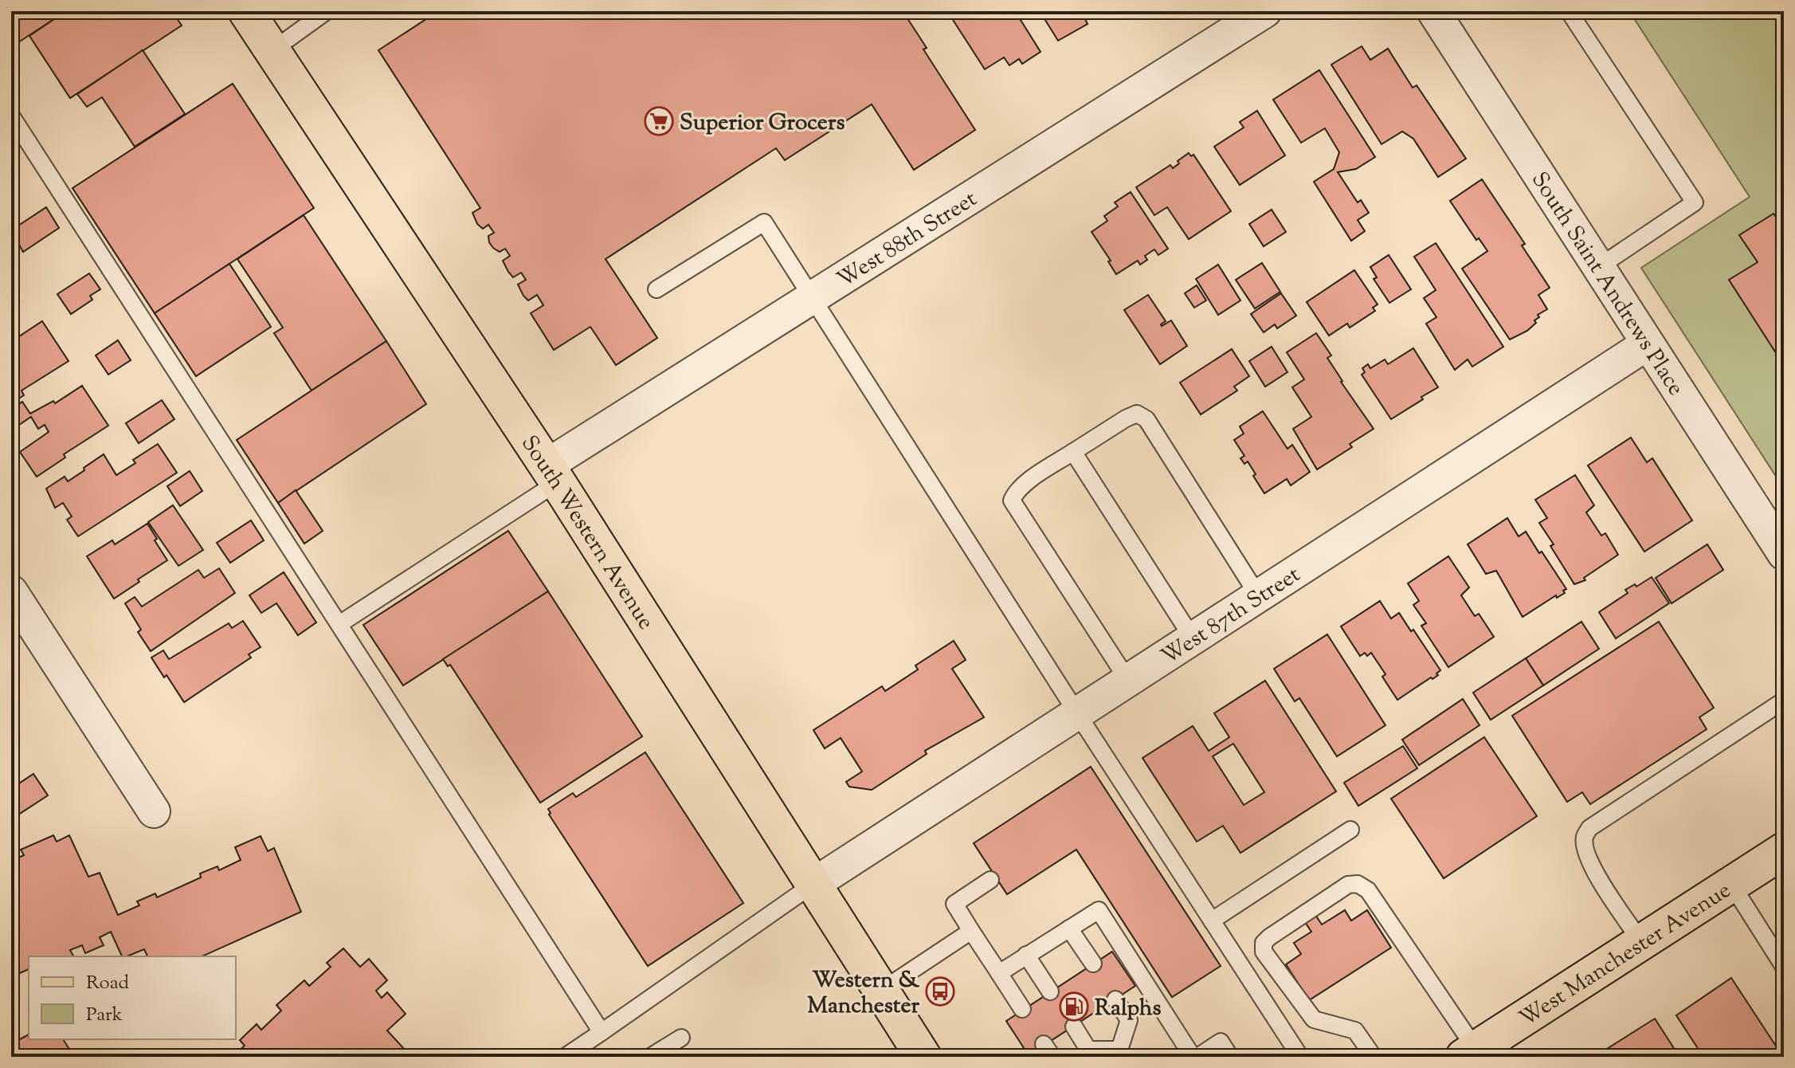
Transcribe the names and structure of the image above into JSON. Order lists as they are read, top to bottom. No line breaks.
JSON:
{"streets":{"main road":["South Western Avenue","West Manchester Avenue"],"street":["West 88th Street","South Saint Andrews Place","West 87th Street"]},"crossings":[["West 88th Street","South Western Avenue"],["South Saint Andrews Place","West 87th Street"],["South Western Avenue","West 87th Street"]],"places":{"supermarket":["Superior Grocers"],"bus stop":["Western & Manchester"],"fuel station":["Ralphs"]},"legend":["Road","Park"]}
